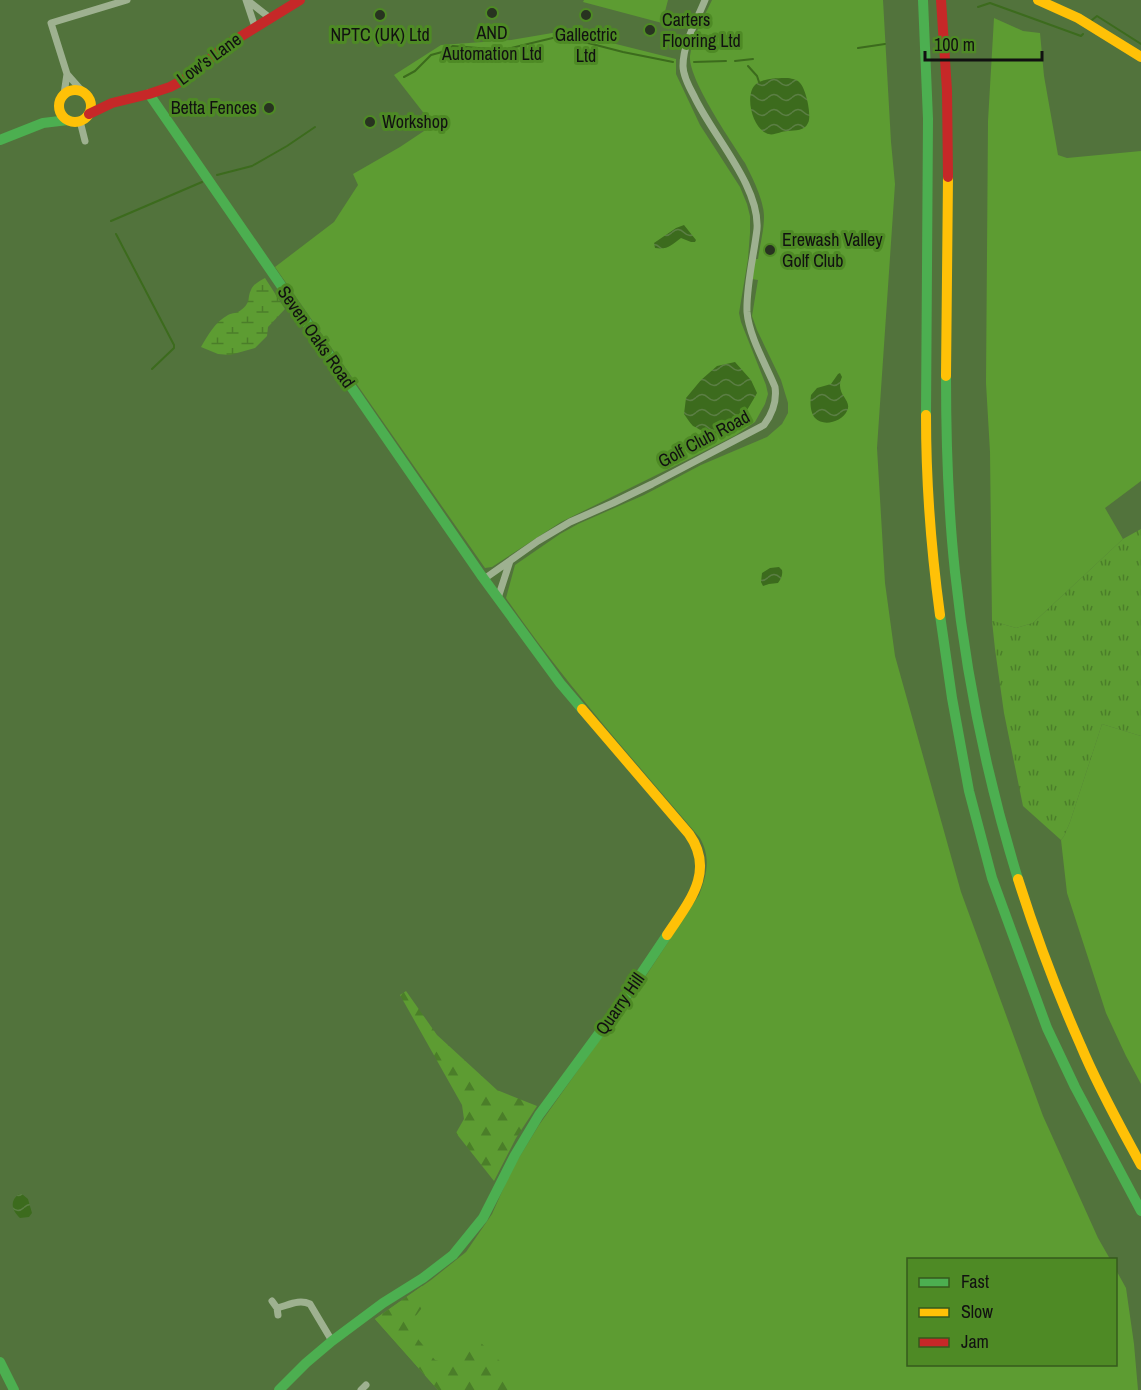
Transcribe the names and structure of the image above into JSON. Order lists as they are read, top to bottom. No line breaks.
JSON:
{"streets":{"main road":["Low's Lane","Seven Oaks Road","Quarry Hill"],"street":["Golf Club Road"]},"crossings":[["Low's Lane","Seven Oaks Road"],["Seven Oaks Road","Golf Club Road"],["Seven Oaks Road","Quarry Hill"],["Golf Club Road","Quarry Hill"]],"places":["AND Automation Ltd","NPTC (UK) Ltd","Gallectric Ltd","Carters Flooring Ltd","Betta Fences","Workshop","Erewash Valley Golf Club"],"legend":["Fast","Slow","Jam"],"scale_bar":"100 m"}
